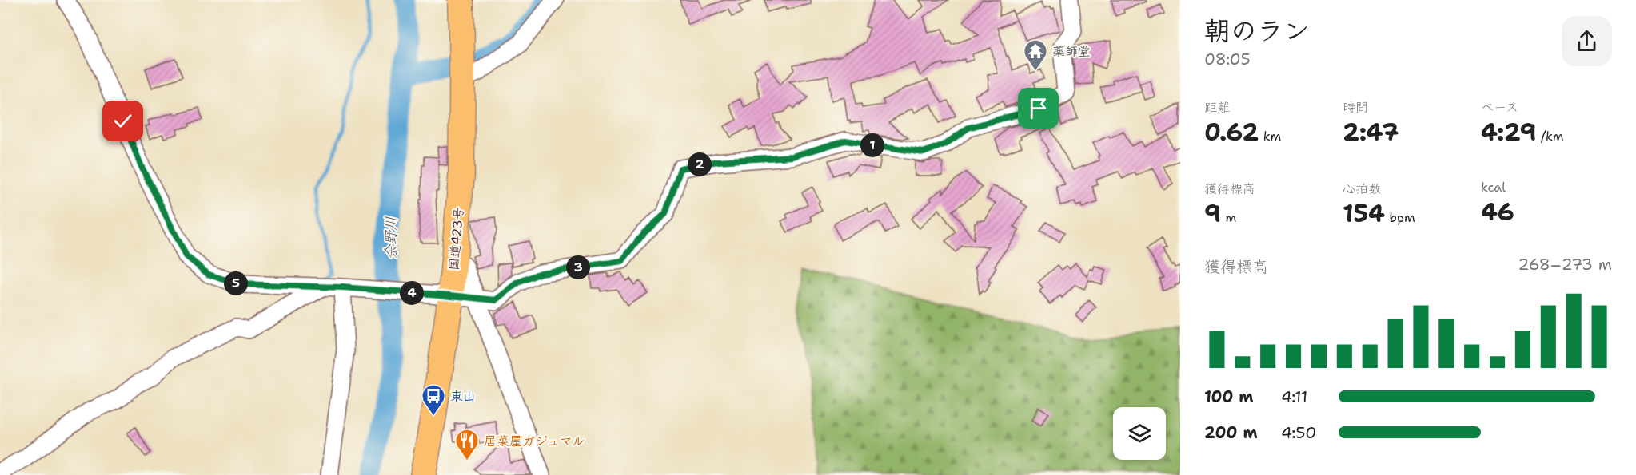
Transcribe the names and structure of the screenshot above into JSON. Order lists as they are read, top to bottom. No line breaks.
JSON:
{"streets":{"highway":["国道423号"]},"water":["余野川"],"places":{"temple":["薬師堂"],"bus stop":["東山"],"restaurant":["居菜屋ガジュマル"]},"page":{"heading":["朝のラン","08:05"],"stats":[["距離","0.62 km"],["時間","2:47"],["ペース","4:29 /km"],["獲得標高","9 m"],["心拍数","154 bpm"],["kcal","46"]],"pins":["1","2","3","5","4"],"chart":["獲得標高","268–273 m"],"list":[{"name":"100 m","note":"4:11"},{"name":"200 m","note":"4:50"}]}}
